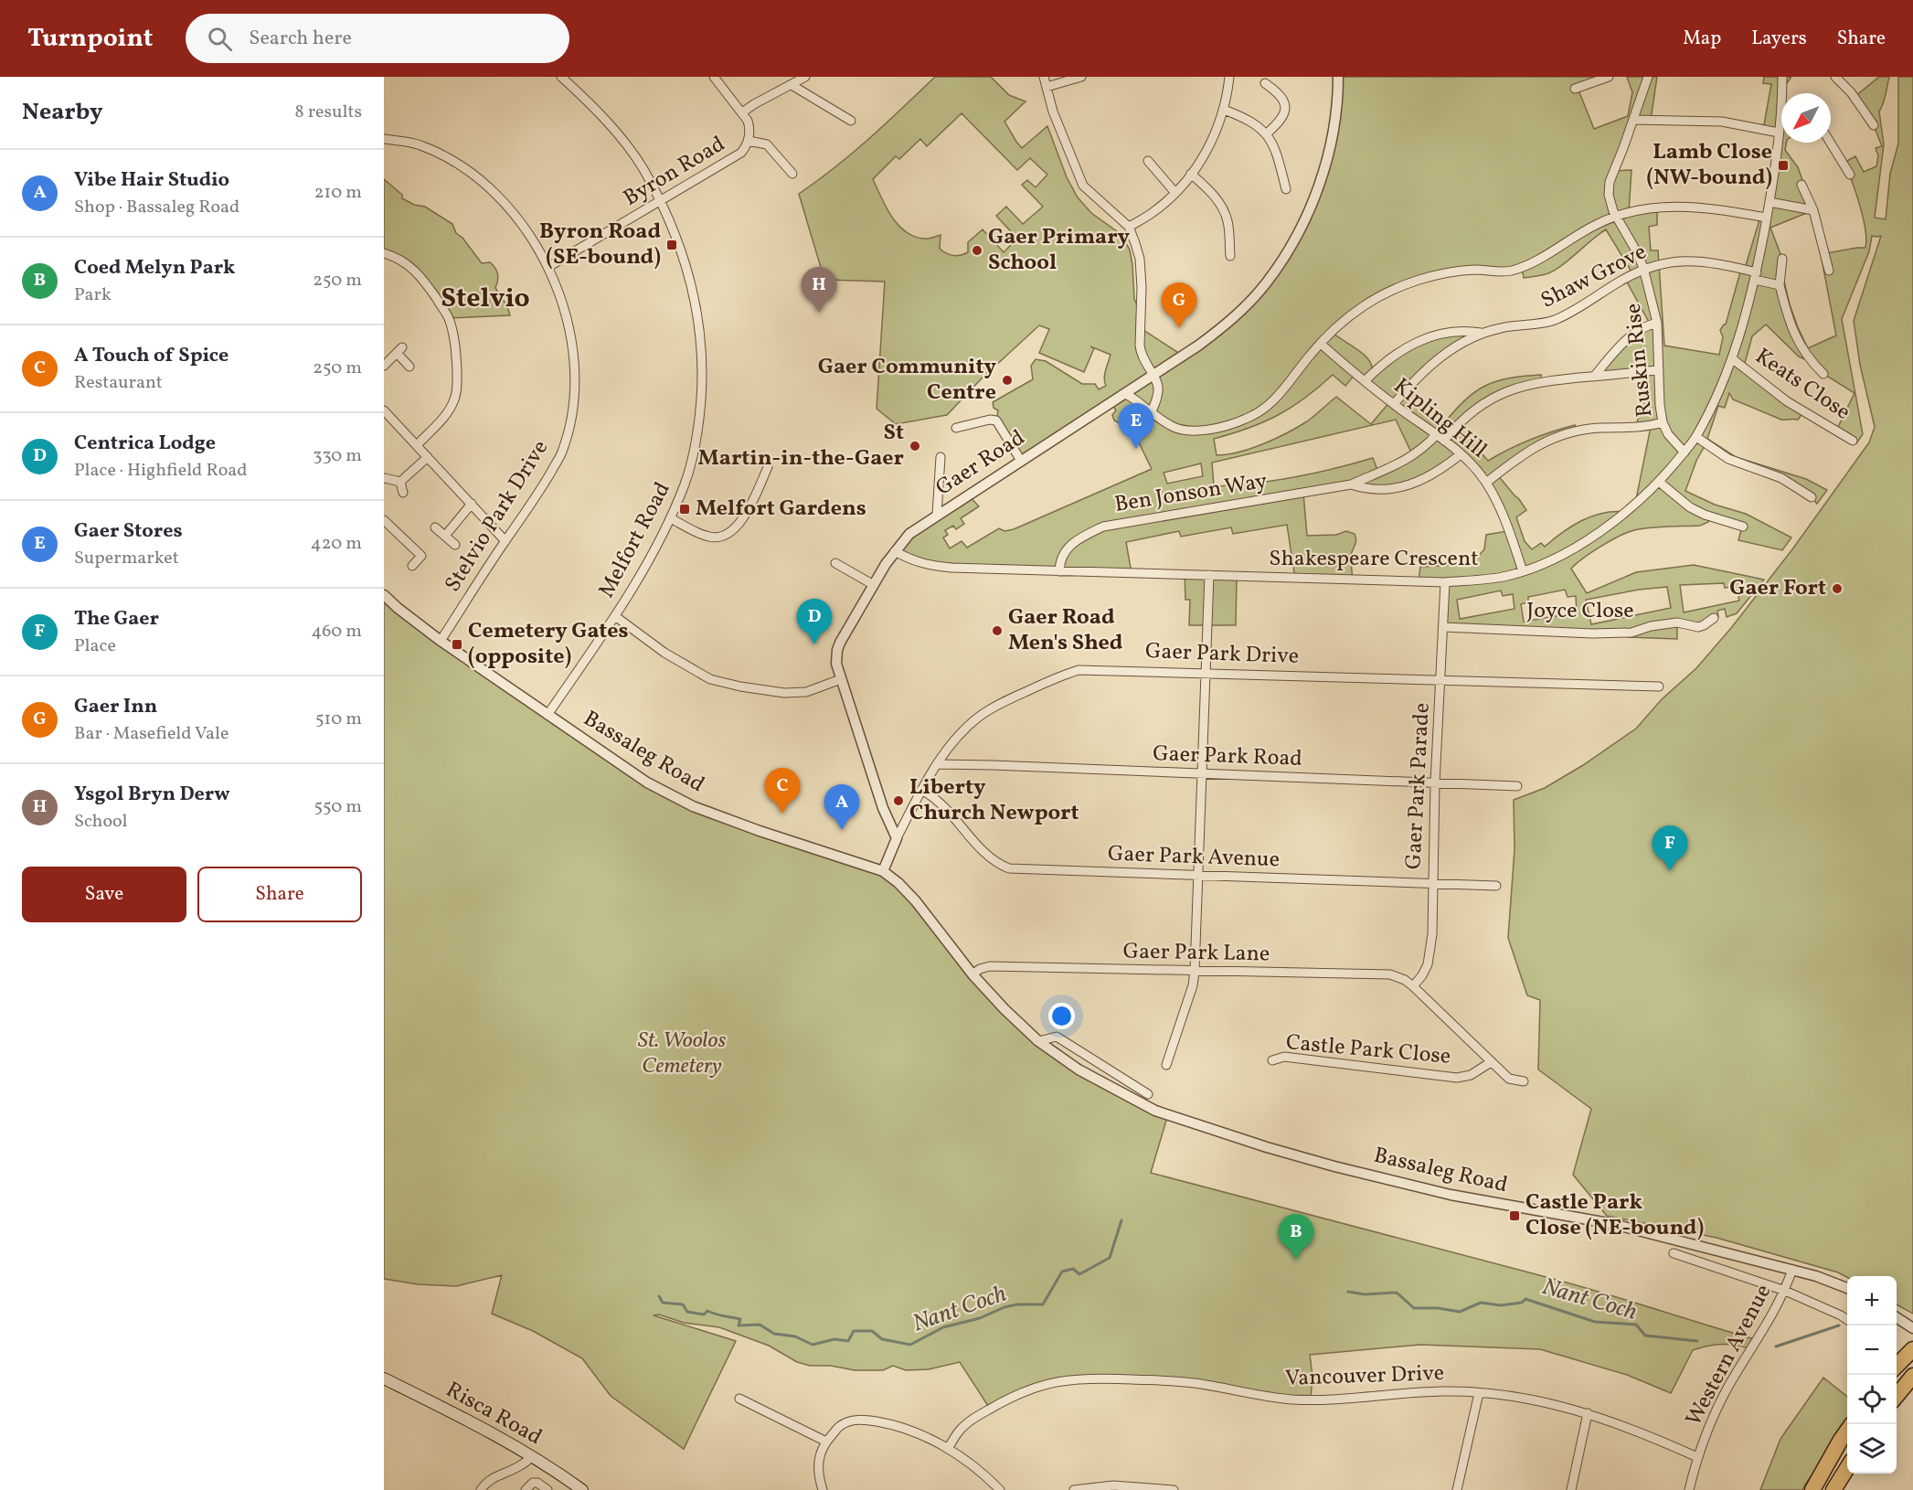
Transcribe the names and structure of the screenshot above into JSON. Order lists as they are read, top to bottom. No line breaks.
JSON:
{"streets":{"main road":["Risca Road"],"street":["Byron Road","Shaw Grove","Ruskin Rise","Keats Close","Kipling Hill","Gaer Road","Ben Jonson Way","Stelvio Park Drive","Melfort Road","Shakespeare Crescent","Joyce Close","Gaer Park Drive","Bassaleg Road","Gaer Park Road","Gaer Park Parade","Gaer Park Avenue","Gaer Park Lane","Castle Park Close","Western Avenue","Vancouver Drive"]},"crossings":[["Byron Road","Stelvio Park Drive"],["Byron Road","Melfort Road"],["Shaw Grove","Ruskin Rise"],["Shaw Grove","Kipling Hill"],["Shaw Grove","Shakespeare Crescent"],["Ruskin Rise","Shakespeare Crescent"],["Keats Close","Shakespeare Crescent"],["Kipling Hill","Ben Jonson Way"],["Kipling Hill","Shakespeare Crescent"],["Gaer Road","Shakespeare Crescent"],["Ben Jonson Way","Shakespeare Crescent"],["Stelvio Park Drive","Bassaleg Road"],["Melfort Road","Bassaleg Road"],["Shakespeare Crescent","Gaer Park Parade"],["Joyce Close","Gaer Park Parade"],["Gaer Park Drive","Bassaleg Road"],["Gaer Park Drive","Gaer Park Road"],["Gaer Park Drive","Gaer Park Parade"],["Gaer Park Drive","Gaer Park Avenue"],["Bassaleg Road","Gaer Park Lane"],["Bassaleg Road","Western Avenue"],["Gaer Park Road","Gaer Park Parade"],["Gaer Park Parade","Gaer Park Avenue"],["Gaer Park Parade","Gaer Park Lane"],["Gaer Park Lane","Castle Park Close"],["Western Avenue","Vancouver Drive"]],"districts":["Stelvio"],"water":["Nant Coch"],"parks":["St. Woolos Cemetery"],"places":{"transit":["Lamb Close (NW-bound)","Byron Road (SE-bound)","Melfort Gardens","Cemetery Gates (opposite)","Castle Park Close (NE-bound)"],"other":["Gaer Primary School","Gaer Community Centre","St Martin-in-the-Gaer","Gaer Fort","Gaer Road Men's Shed","Liberty Church Newport"]},"north":"bottom left","page":{"header":"Turnpoint","search":"Search here","nav":["Map","Layers","Share"],"heading":["Nearby","8 results"],"list":[{"mark":"A","name":"Vibe Hair Studio","note":"Shop · Bassaleg Road","value":"210 m"},{"mark":"B","name":"Coed Melyn Park","note":"Park","value":"250 m"},{"mark":"C","name":"A Touch of Spice","note":"Restaurant","value":"250 m"},{"mark":"D","name":"Centrica Lodge","note":"Place · Highfield Road","value":"330 m"},{"mark":"E","name":"Gaer Stores","note":"Supermarket","value":"420 m"},{"mark":"F","name":"The Gaer","note":"Place","value":"460 m"},{"mark":"G","name":"Gaer Inn","note":"Bar · Masefield Vale","value":"510 m"},{"mark":"H","name":"Ysgol Bryn Derw","note":"School","value":"550 m"}],"pins":["H","G","E","D","C","A","F","B"],"buttons":["Save","Share"],"map_buttons":["+","−"]}}
